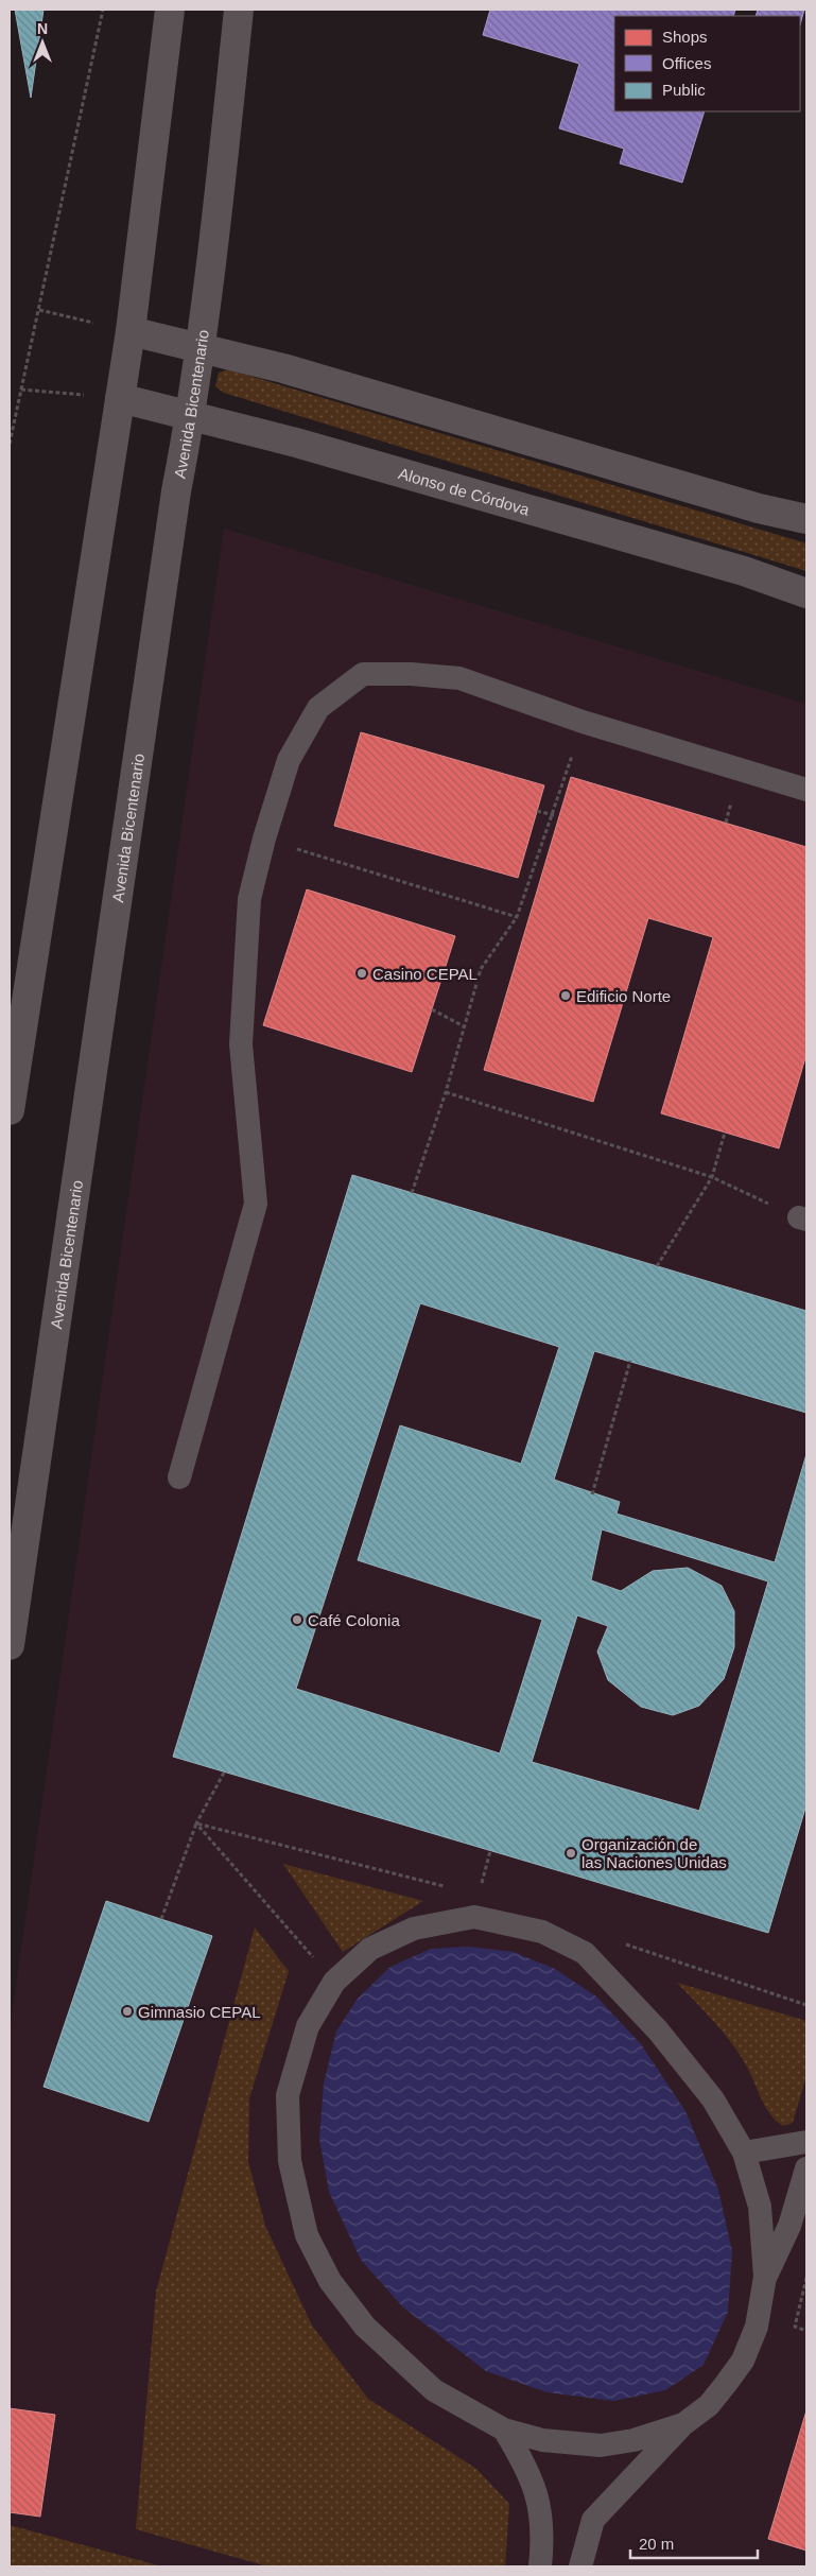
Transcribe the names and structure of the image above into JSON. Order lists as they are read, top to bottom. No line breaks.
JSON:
{"streets":{"main road":["Avenida Bicentenario","Alonso de Córdova"]},"crossings":[["Avenida Bicentenario","Alonso de Córdova"]],"places":["Casino CEPAL","Edificio Norte","Café Colonia","Organización de las Naciones Unidas","Gimnasio CEPAL"],"legend":["Shops","Offices","Public"],"scale_bar":"20 m","north":"top"}
